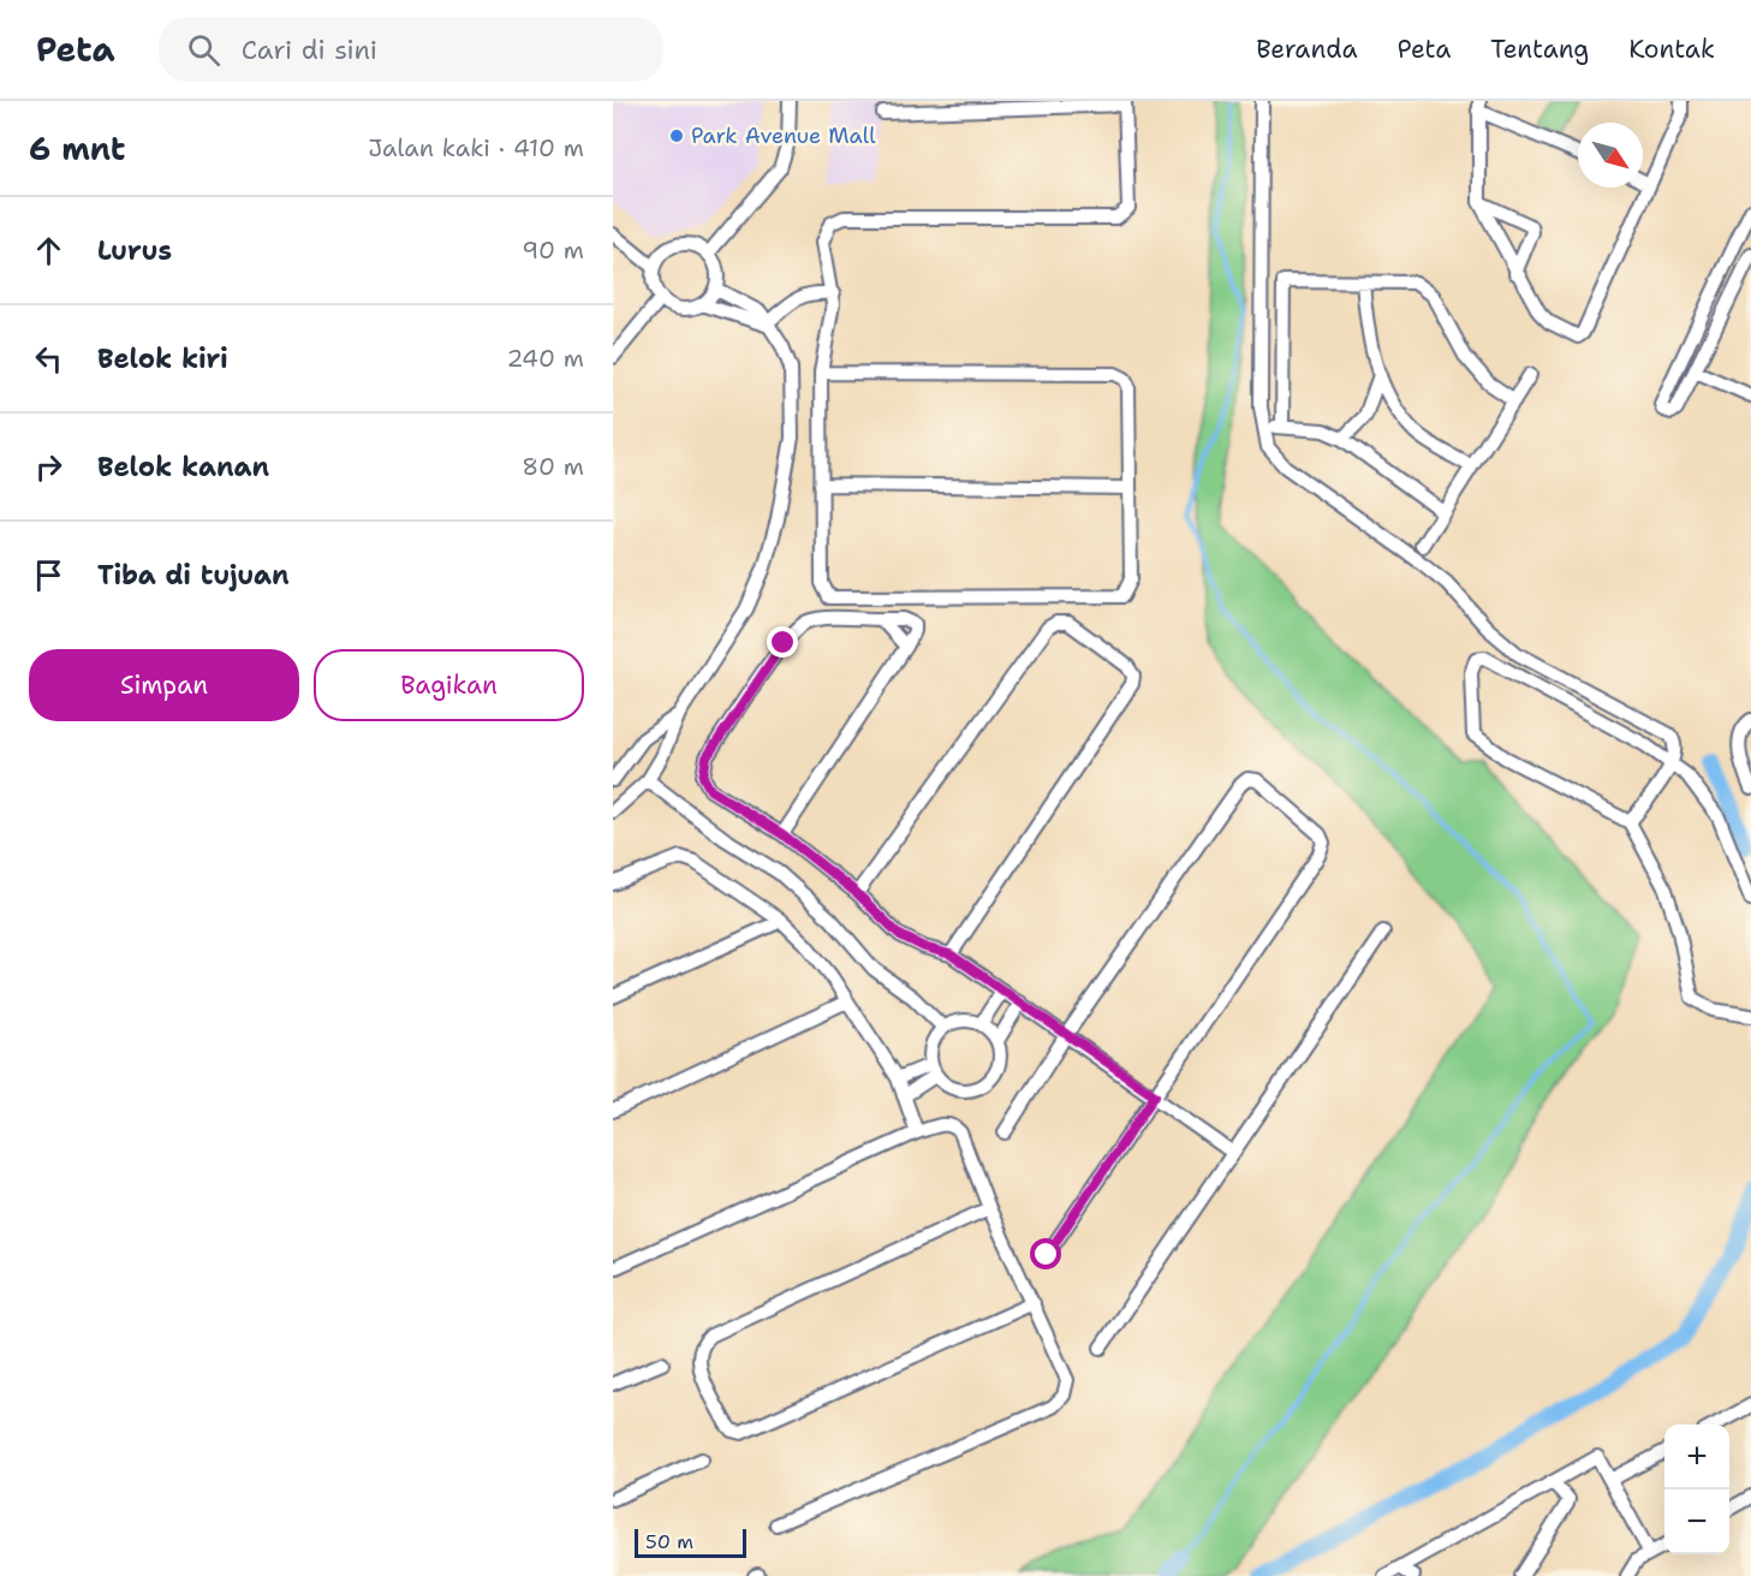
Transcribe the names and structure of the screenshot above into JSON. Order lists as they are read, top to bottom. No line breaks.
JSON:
{"places":["Park Avenue Mall"],"scale_bar":"50 m","north":"bottom right","page":{"header":"Peta","search":"Cari di sini","nav":["Beranda","Peta","Tentang","Kontak"],"heading":["6 mnt","Jalan kaki · 410 m"],"list":[["Lurus","90 m"],["Belok kiri","240 m"],["Belok kanan","80 m"],"Tiba di tujuan"],"buttons":["Simpan","Bagikan"],"map_buttons":["+","−"],"scale":"50 m"}}
